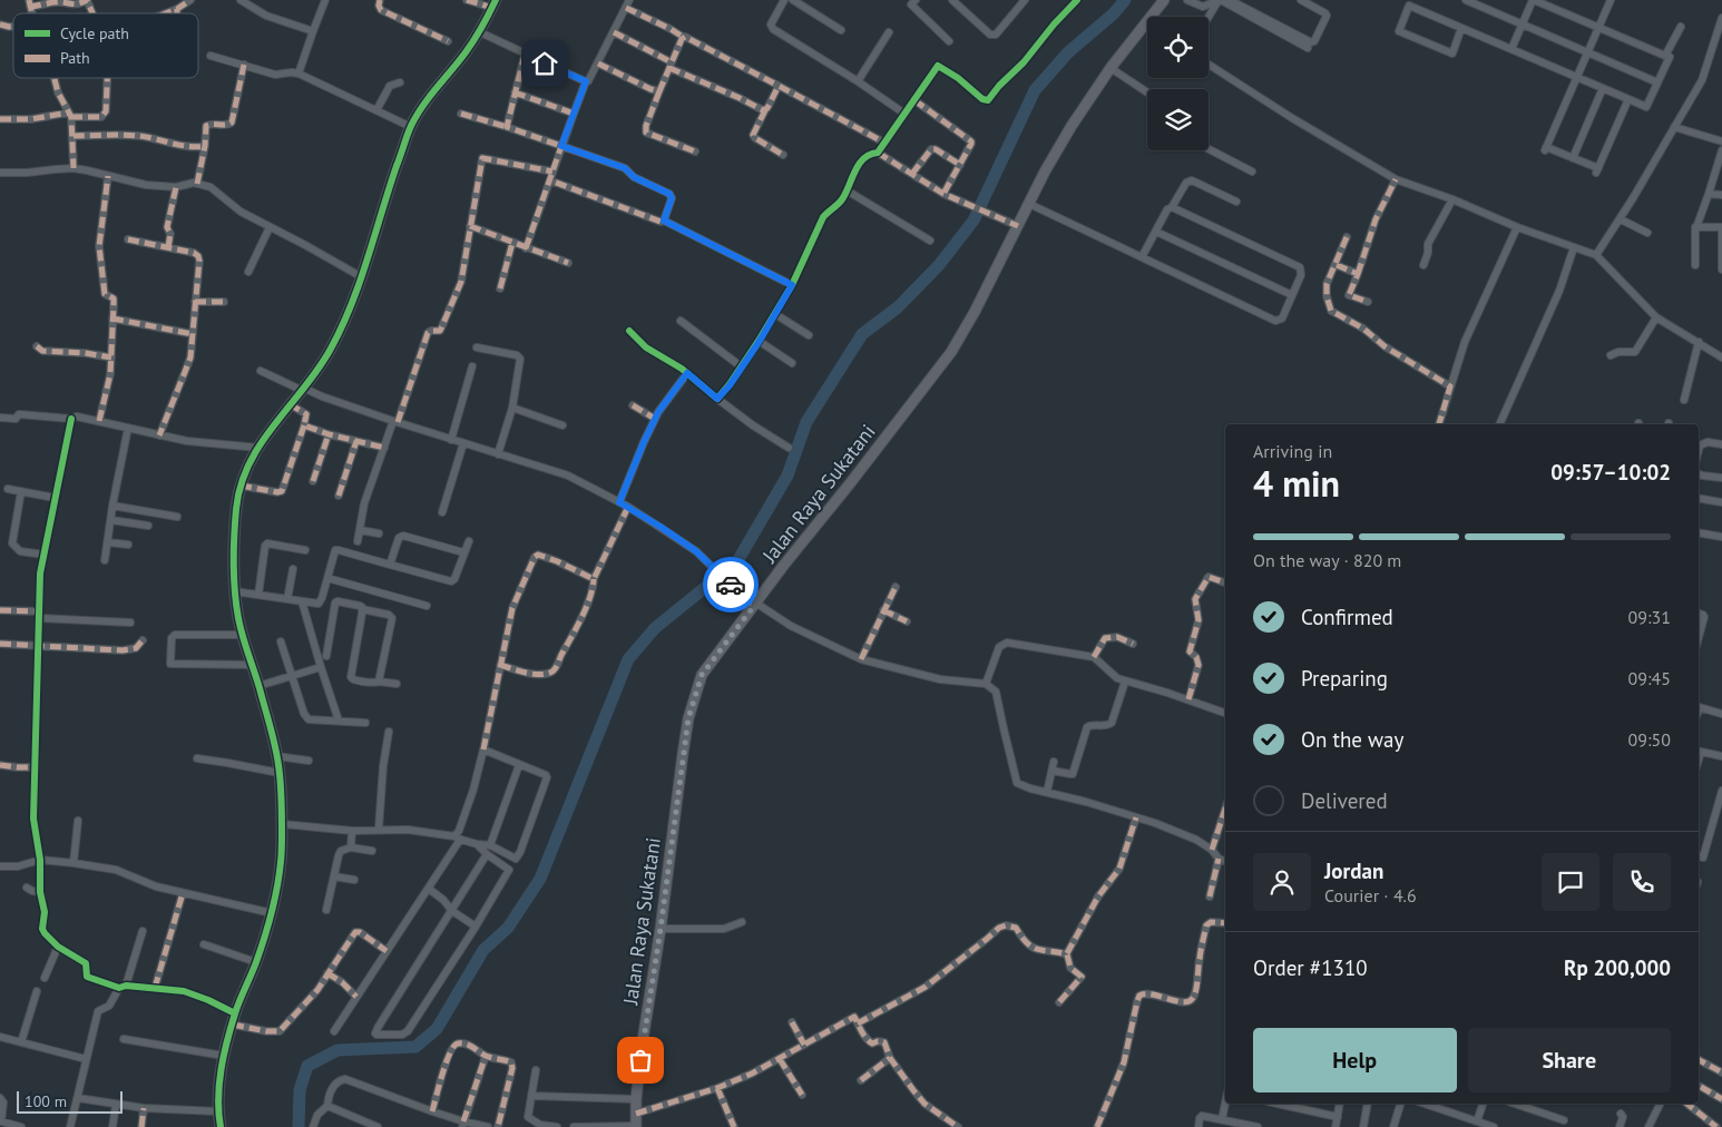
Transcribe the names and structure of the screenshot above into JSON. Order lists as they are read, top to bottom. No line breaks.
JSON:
{"streets":{"main road":["Jalan Raya Sukatani"]},"legend":["Cycle path","Path"],"scale_bar":"100 m","page":{"heading":["4 min","Arriving in","09:57–10:02"],"panel":["Jordan","Courier · 4.6","Order #1310","Rp 200,000"],"bar":"On the way · 820 m","list":[["Confirmed","09:31"],["Preparing","09:45"],["On the way","09:50"],"Delivered"],"buttons":["Help","Share"],"scale":"100 m"}}
